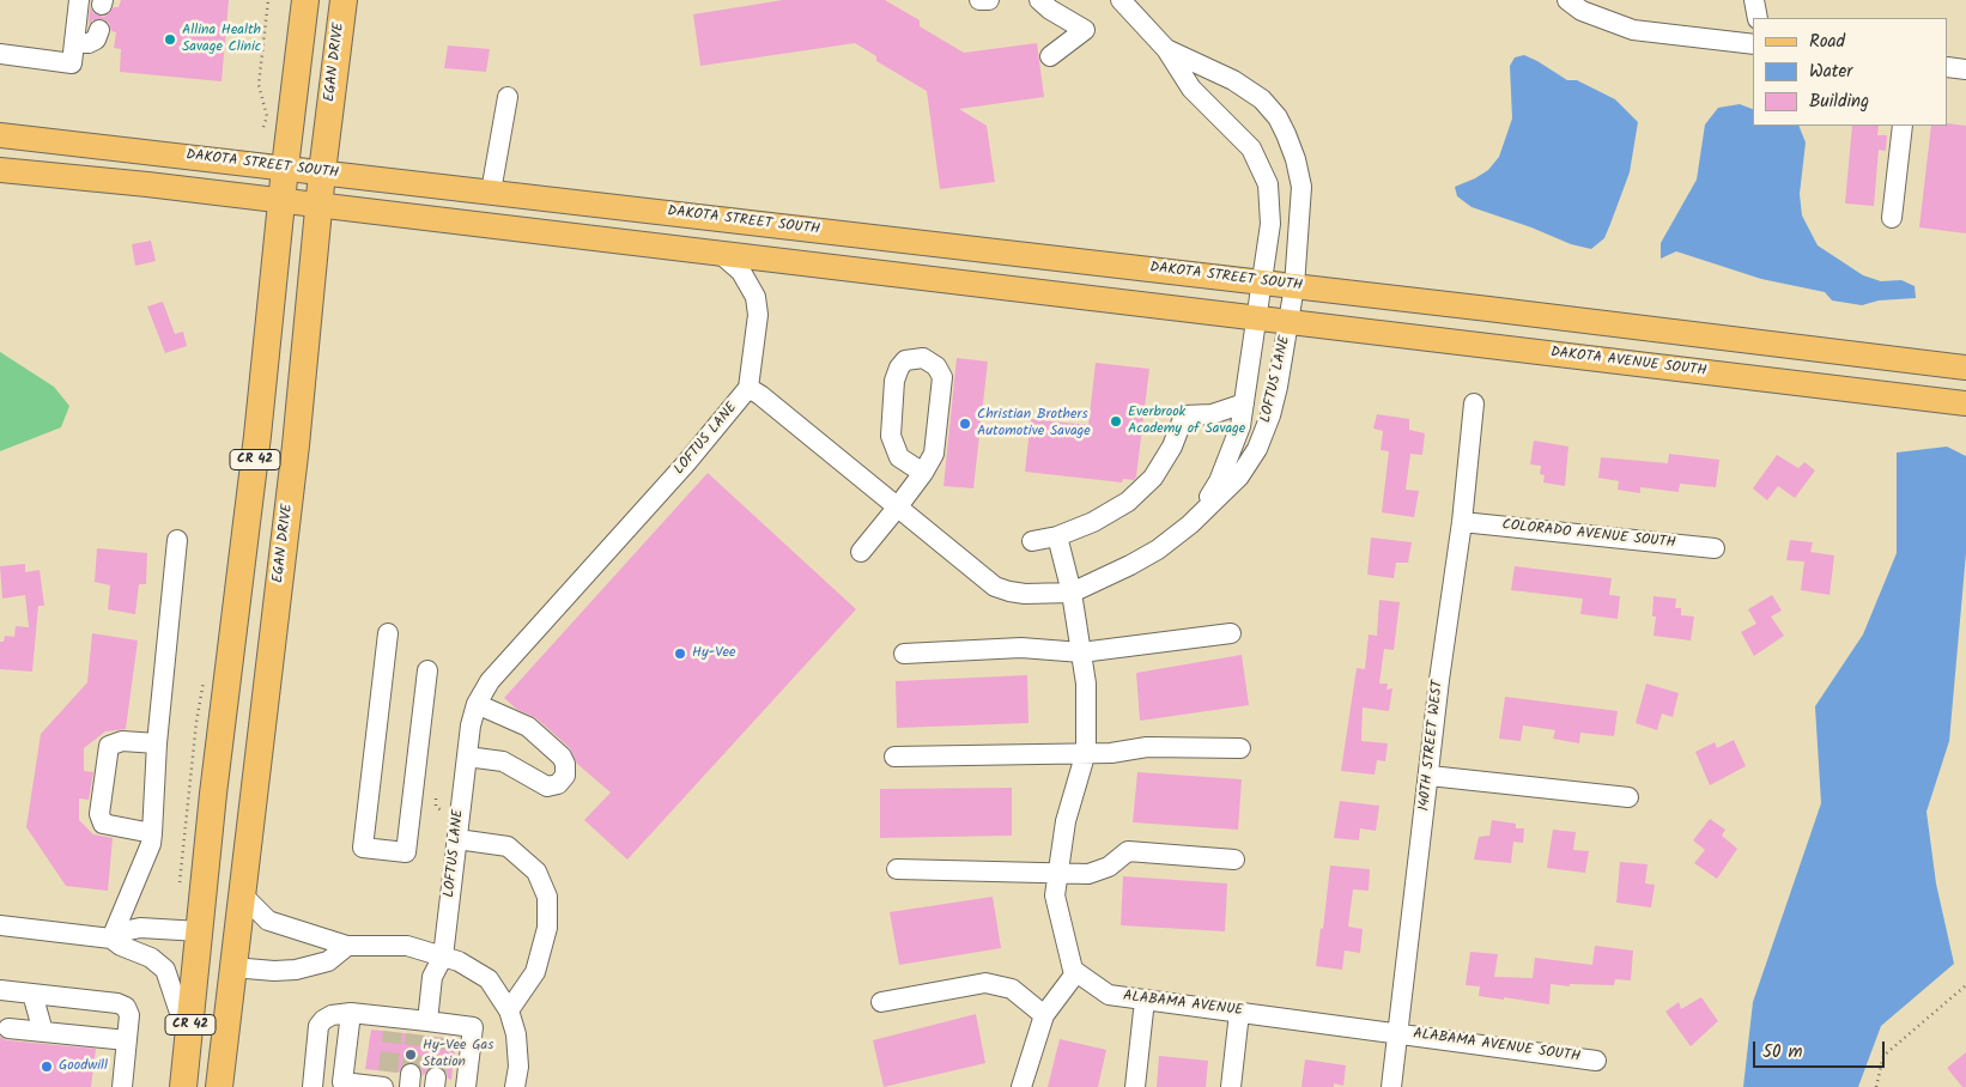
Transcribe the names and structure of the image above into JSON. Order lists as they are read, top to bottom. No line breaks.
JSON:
{"streets":{"highway":["EGAN DRIVE","CR 42"],"main road":["DAKOTA STREET SOUTH","DAKOTA AVENUE SOUTH"],"street":["LOFTUS LANE","COLORADO AVENUE SOUTH","140TH STREET WEST","ALABAMA AVENUE","ALABAMA AVENUE SOUTH"]},"crossings":[["EGAN DRIVE","DAKOTA STREET SOUTH"],["DAKOTA STREET SOUTH","LOFTUS LANE"],["DAKOTA STREET SOUTH","CR 42"],["DAKOTA AVENUE SOUTH","LOFTUS LANE"],["COLORADO AVENUE SOUTH","140TH STREET WEST"],["140TH STREET WEST","ALABAMA AVENUE"],["140TH STREET WEST","ALABAMA AVENUE SOUTH"],["ALABAMA AVENUE","ALABAMA AVENUE SOUTH"]],"places":["Allina Health Savage Clinic","Everbrook Academy of Savage","Christian Brothers Automotive Savage","Hy-Vee","Hy-Vee Gas Station","Goodwill"],"legend":["Road","Water","Building"],"scale_bar":"50 m"}
